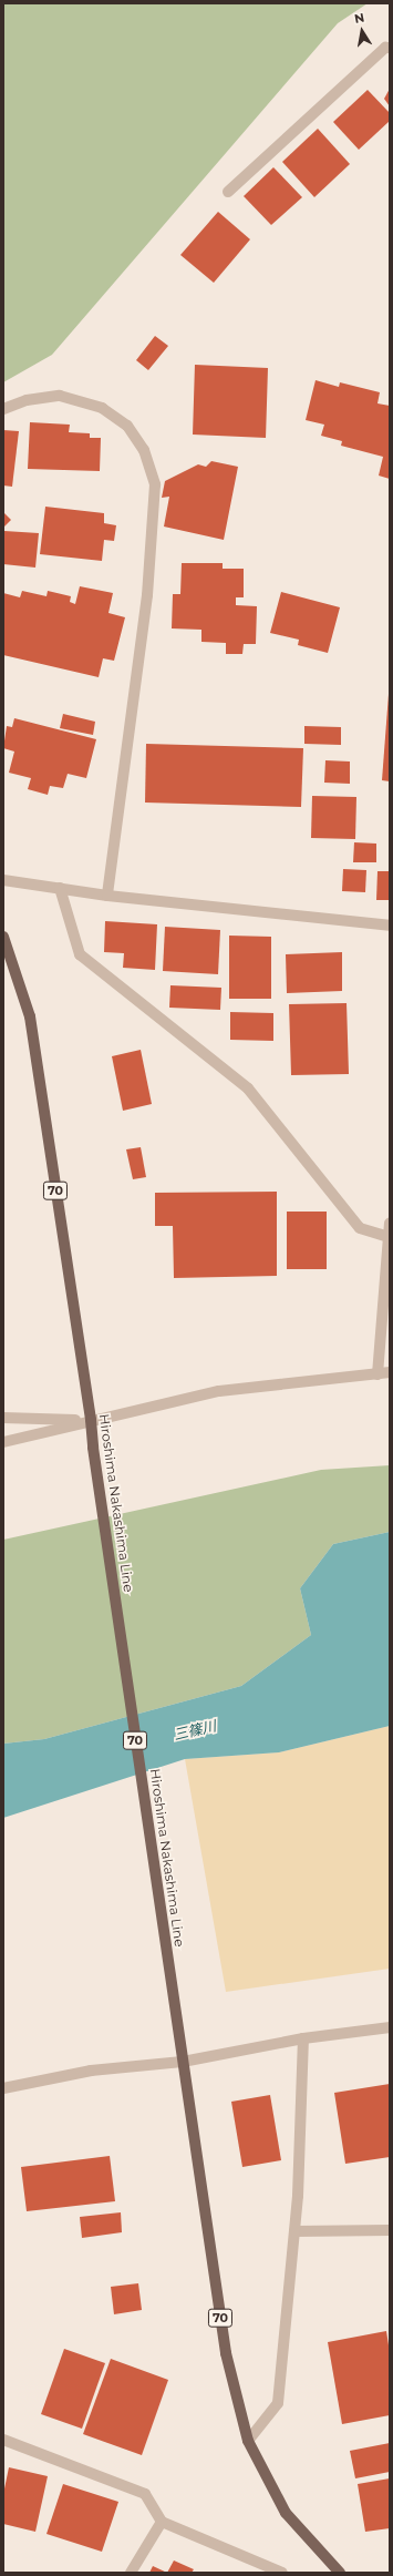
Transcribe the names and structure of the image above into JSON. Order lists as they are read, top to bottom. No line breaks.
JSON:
{"streets":{"main road":["70","Hiroshima Nakashima Line"]},"water":["三篠川"],"north":"top"}
